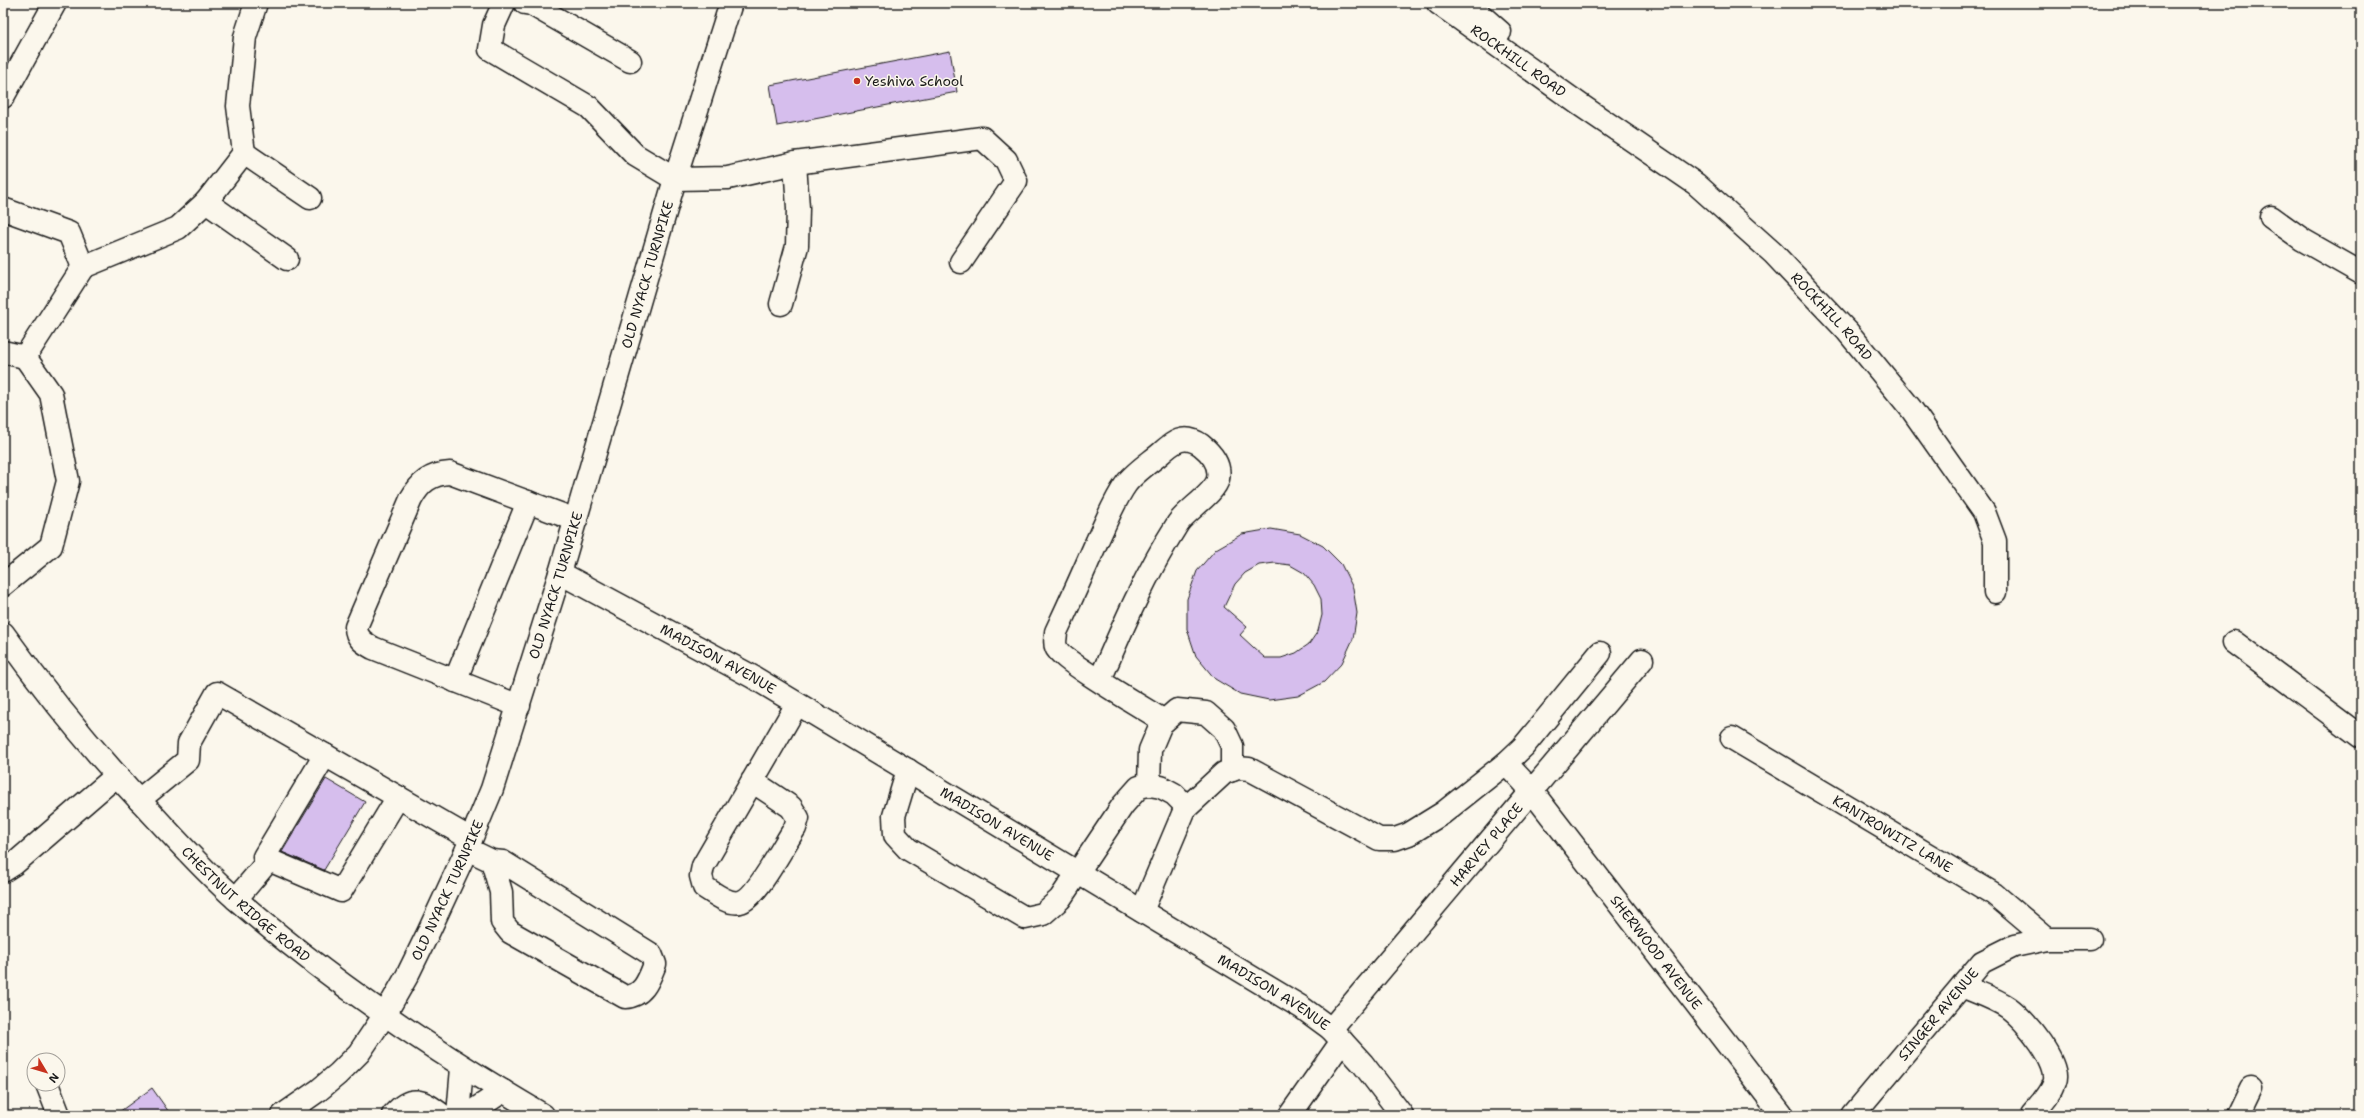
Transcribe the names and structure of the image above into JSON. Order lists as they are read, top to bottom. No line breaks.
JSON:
{"streets":{"street":["ROCKHILL ROAD","OLD NYACK TURNPIKE","MADISON AVENUE","KANTROWITZ LANE","HARVEY PLACE","CHESTNUT RIDGE ROAD","SHERWOOD AVENUE","SINGER AVENUE"]},"crossings":[["OLD NYACK TURNPIKE","MADISON AVENUE"],["OLD NYACK TURNPIKE","CHESTNUT RIDGE ROAD"],["MADISON AVENUE","HARVEY PLACE"],["KANTROWITZ LANE","SINGER AVENUE"],["HARVEY PLACE","SHERWOOD AVENUE"]],"places":["Yeshiva School"],"north":"bottom right"}
